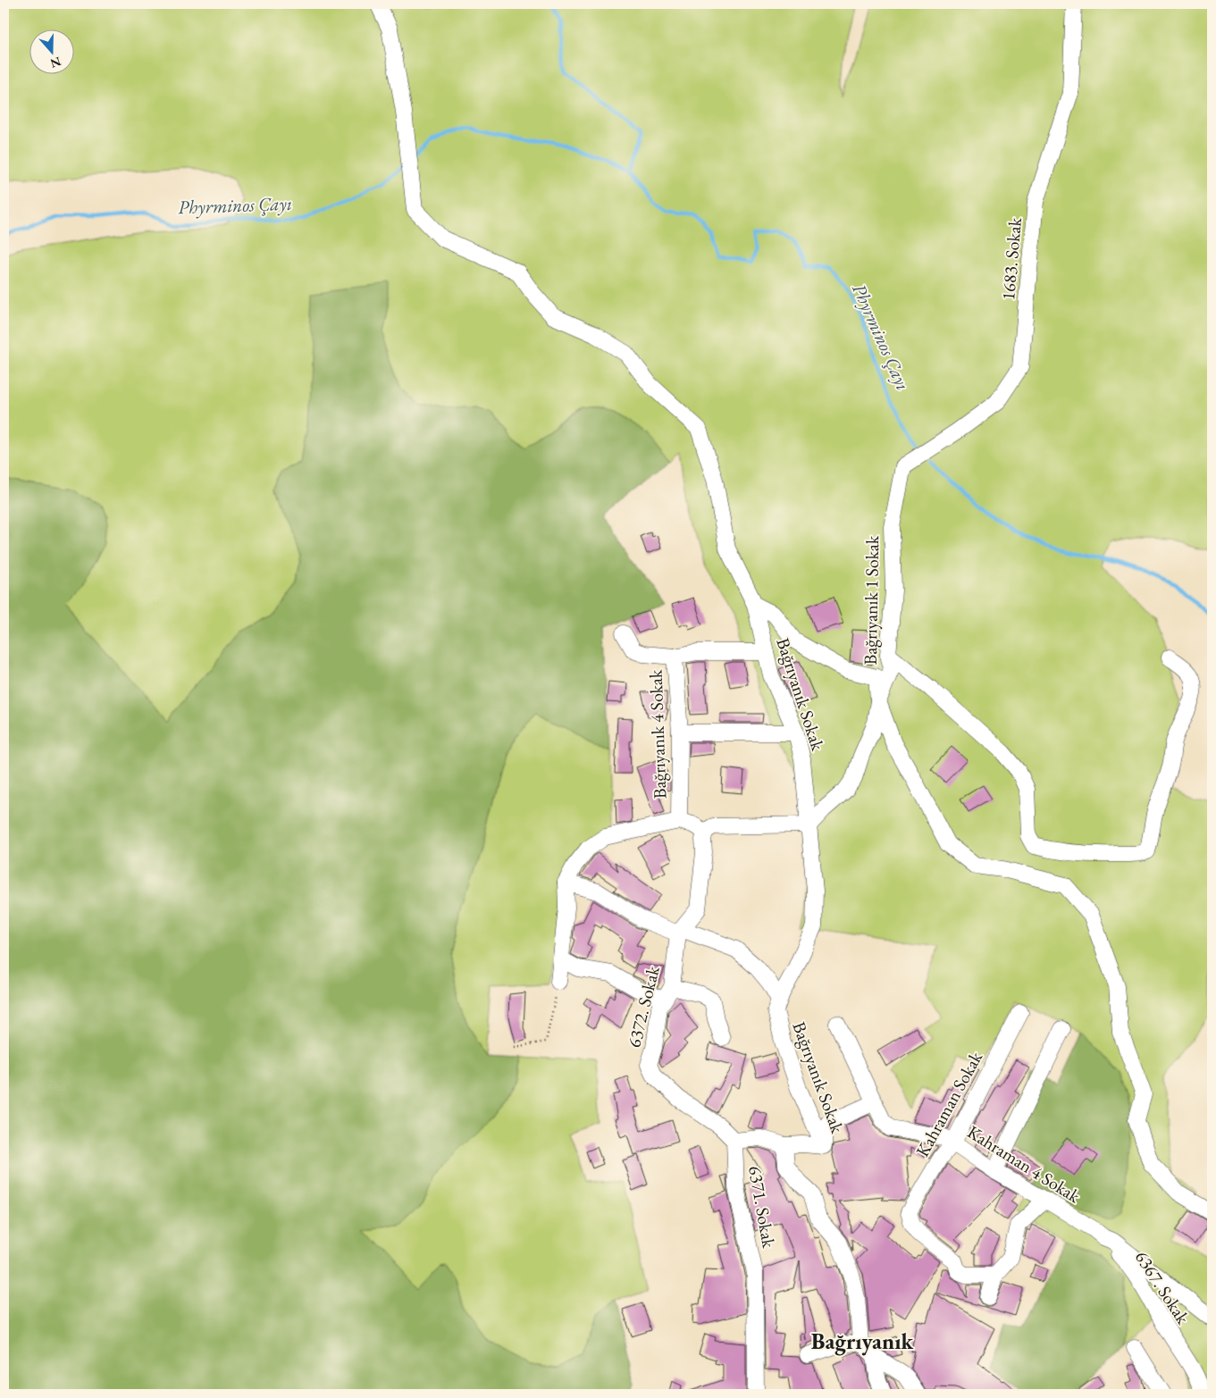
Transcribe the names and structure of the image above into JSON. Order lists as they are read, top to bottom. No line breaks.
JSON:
{"streets":{"street":["1683. Sokak","Bağrıyanık 1 Sokak","Bağrıyanık Sokak","Bağrıyanık 4 Sokak","6372. Sokak","Kahraman Sokak","Kahraman 4 Sokak","6371. Sokak","6367. Sokak"]},"crossings":[["1683. Sokak","Bağrıyanık 1 Sokak"],["Bağrıyanık 1 Sokak","Bağrıyanık Sokak"],["Bağrıyanık Sokak","Bağrıyanık 4 Sokak"],["Bağrıyanık Sokak","6372. Sokak"],["Bağrıyanık Sokak","6371. Sokak"],["6372. Sokak","6371. Sokak"],["Kahraman Sokak","Kahraman 4 Sokak"],["Kahraman 4 Sokak","6367. Sokak"]],"districts":["Bağrıyanık"],"water":["Phyrminos Çayı"],"north":"bottom"}
